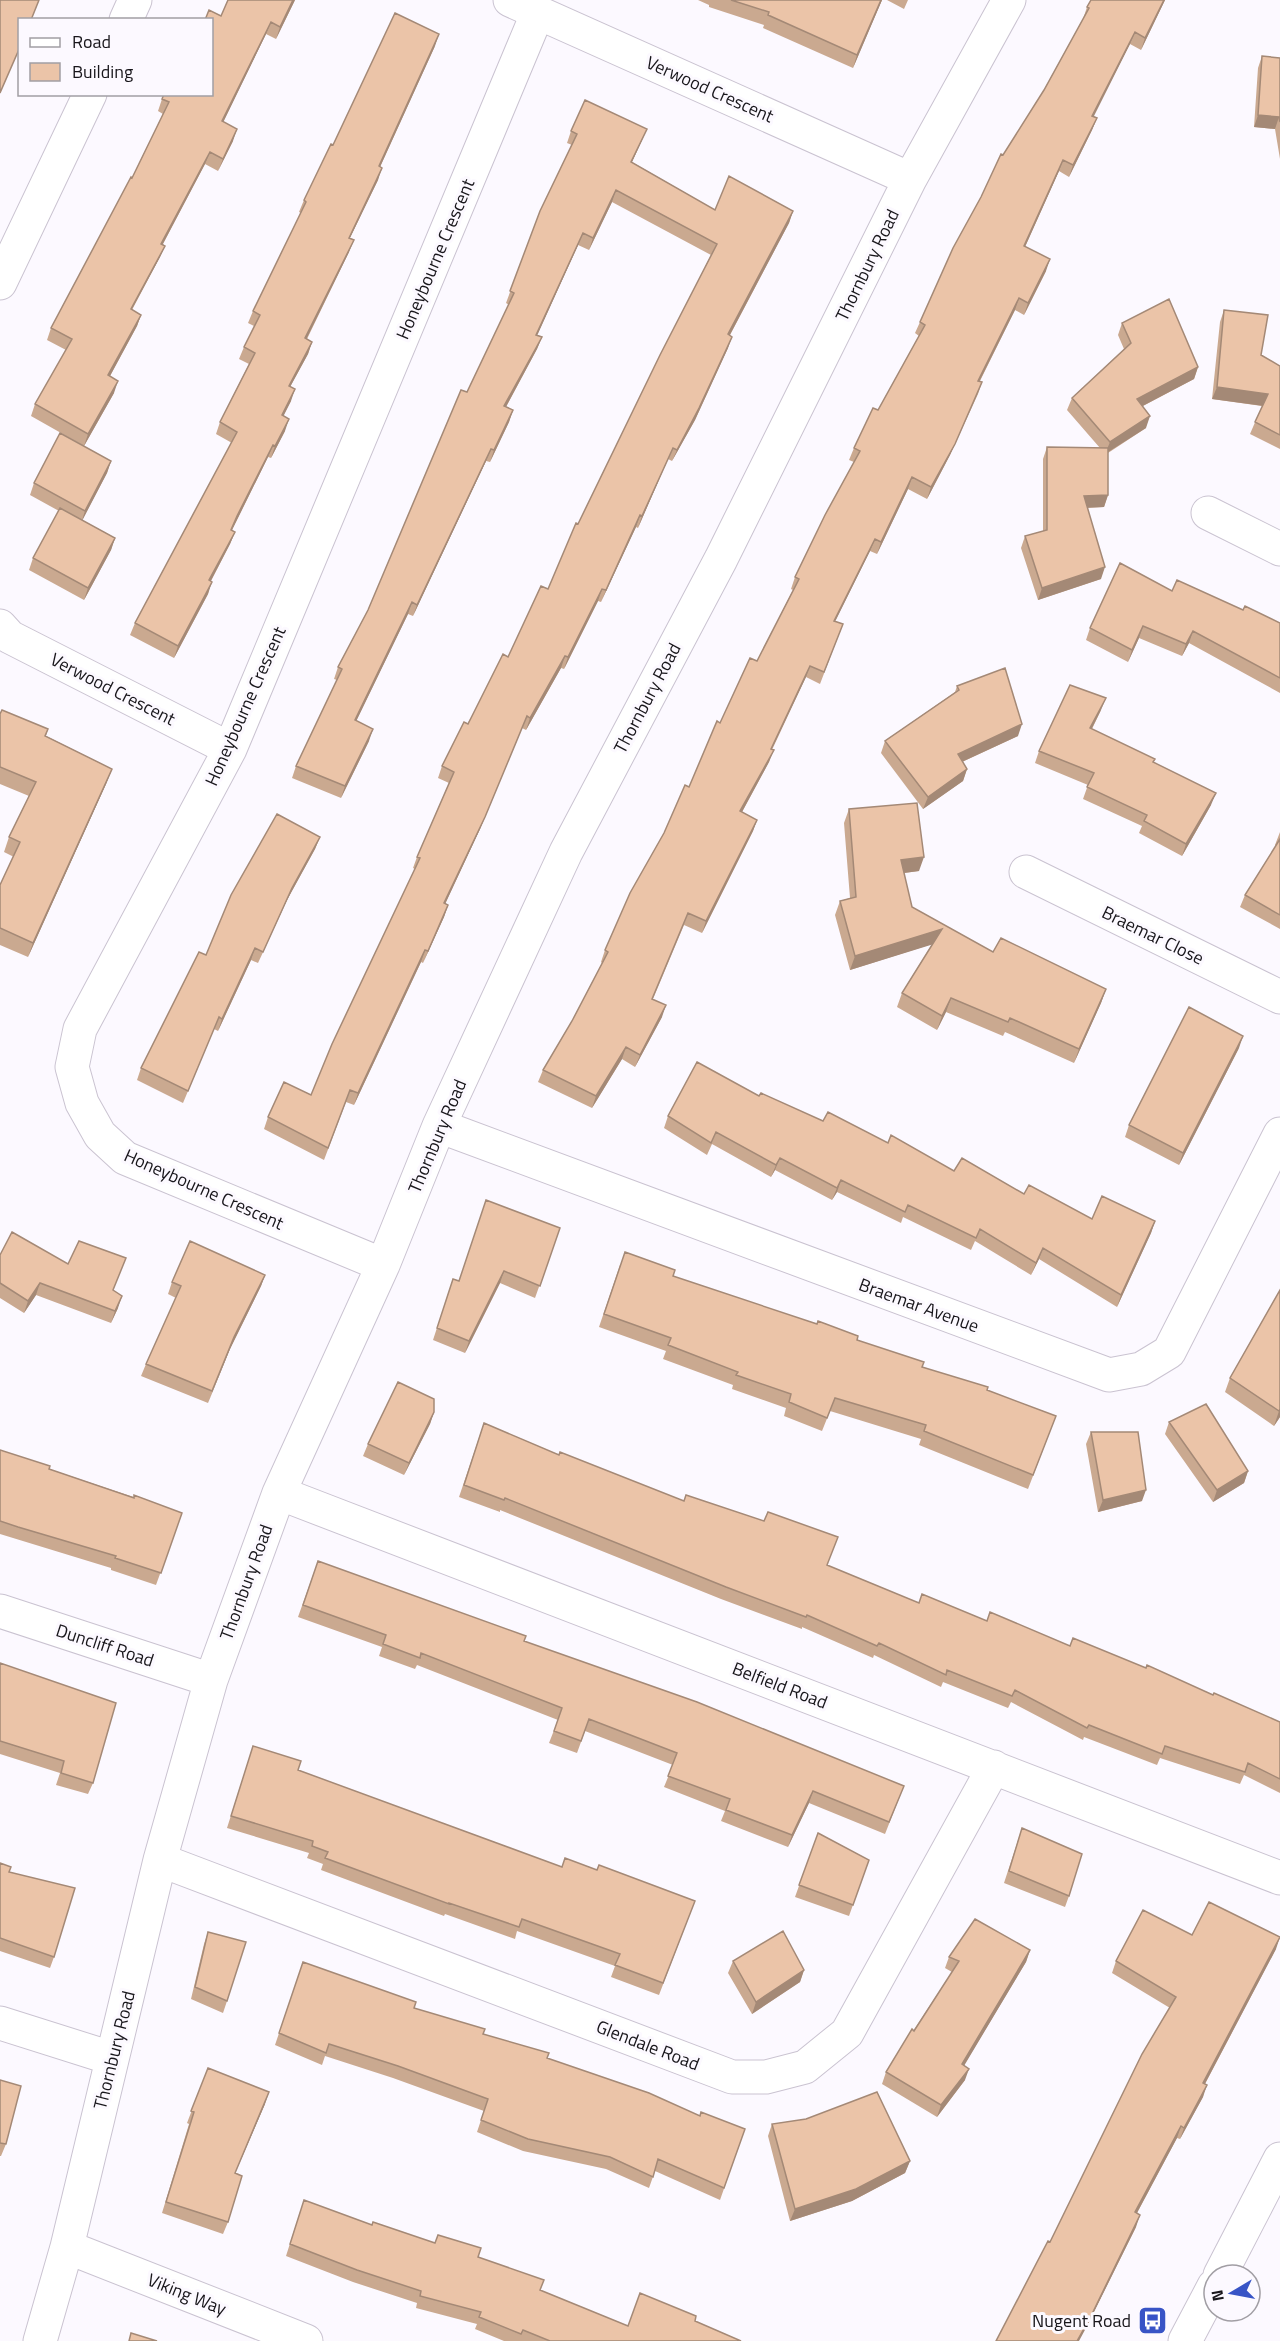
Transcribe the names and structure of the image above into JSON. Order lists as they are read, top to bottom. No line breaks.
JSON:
{"streets":{"street":["Verwood Crescent","Honeybourne Crescent","Thornbury Road","Braemar Close","Braemar Avenue","Duncliff Road","Belfield Road","Glendale Road","Viking Way"]},"crossings":[["Verwood Crescent","Honeybourne Crescent"],["Verwood Crescent","Thornbury Road"],["Honeybourne Crescent","Thornbury Road"],["Thornbury Road","Braemar Avenue"],["Thornbury Road","Duncliff Road"],["Thornbury Road","Belfield Road"],["Thornbury Road","Glendale Road"],["Thornbury Road","Viking Way"],["Belfield Road","Glendale Road"]],"places":{"bus stop":["Nugent Road"]},"legend":["Road","Building"],"north":"left"}
